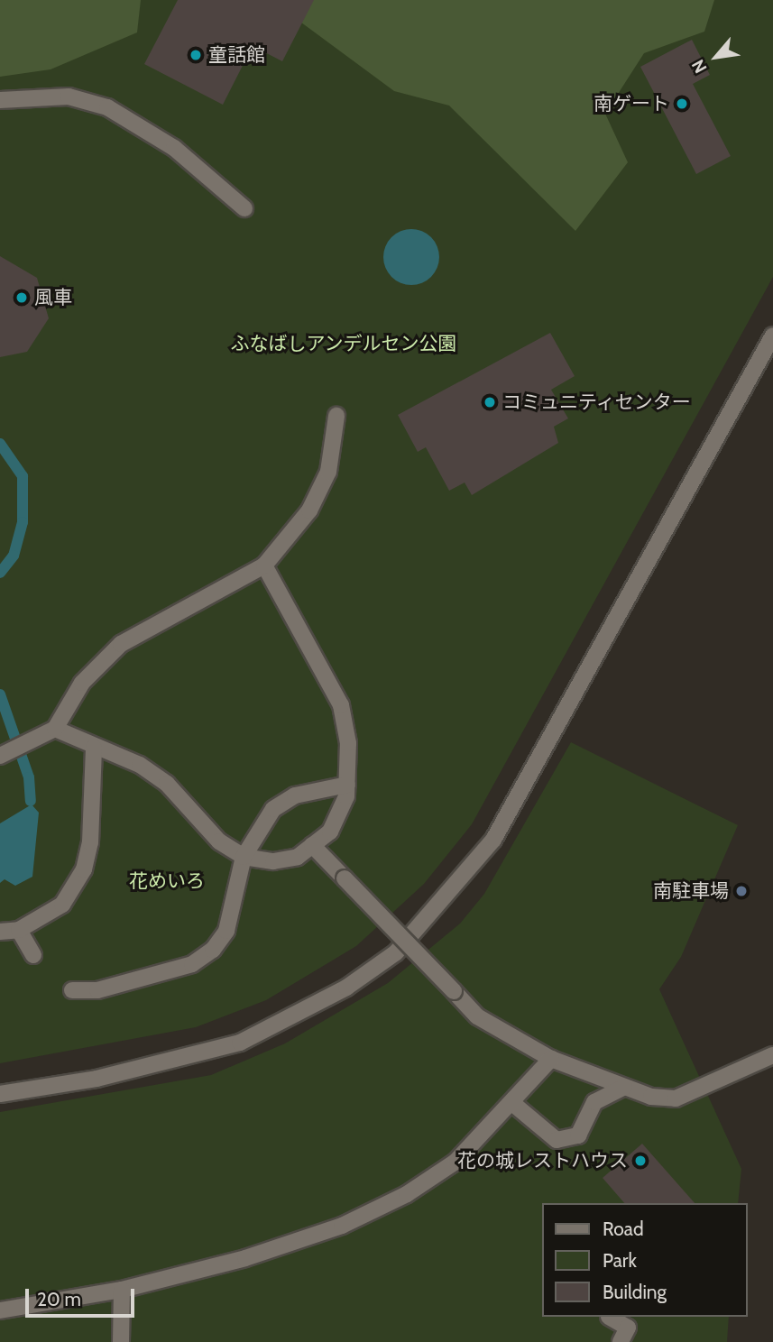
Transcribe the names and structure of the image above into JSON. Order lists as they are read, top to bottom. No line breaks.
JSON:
{"parks":["ふなばしアンデルセン公園","花めいろ"],"places":["童話館","南ゲート","風車","コミュニティセンター","南駐車場","花の城レストハウス"],"legend":["Road","Park","Building"],"scale_bar":"20 m","north":"bottom left"}
